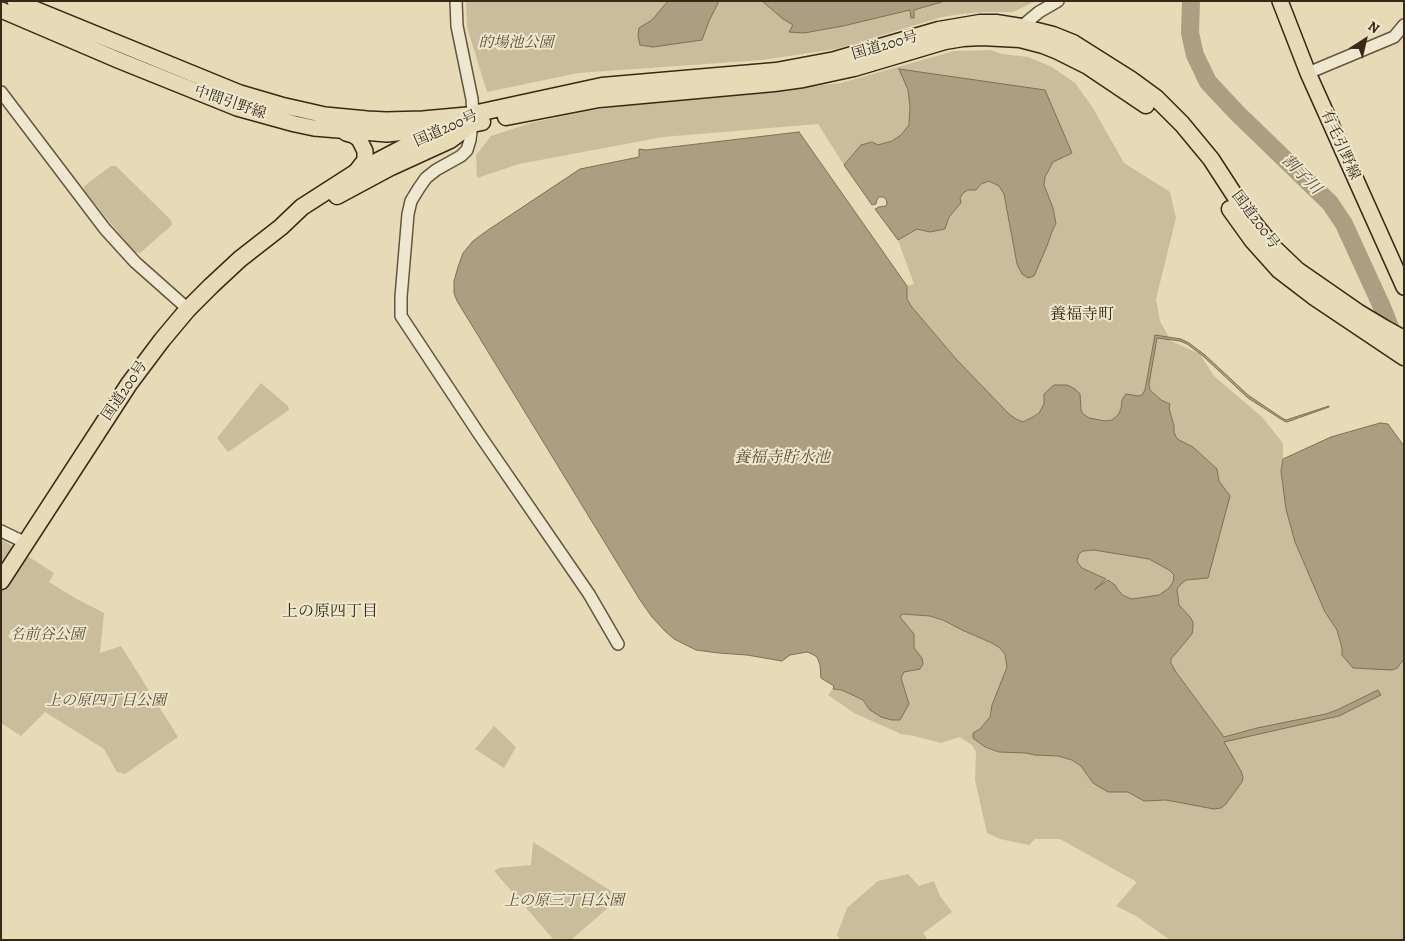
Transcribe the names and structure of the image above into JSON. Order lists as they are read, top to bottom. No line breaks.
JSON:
{"streets":{"highway":["国道200号"],"main road":["中間引野線","有毛引野線"]},"crossings":[["国道200号","中間引野線"]],"districts":["養福寺町","上の原四丁目"],"water":["割子川","養福寺貯水池"],"parks":["的場池公園","名前谷公園","上の原四丁目公園","上の原三丁目公園"],"north":"top right"}
